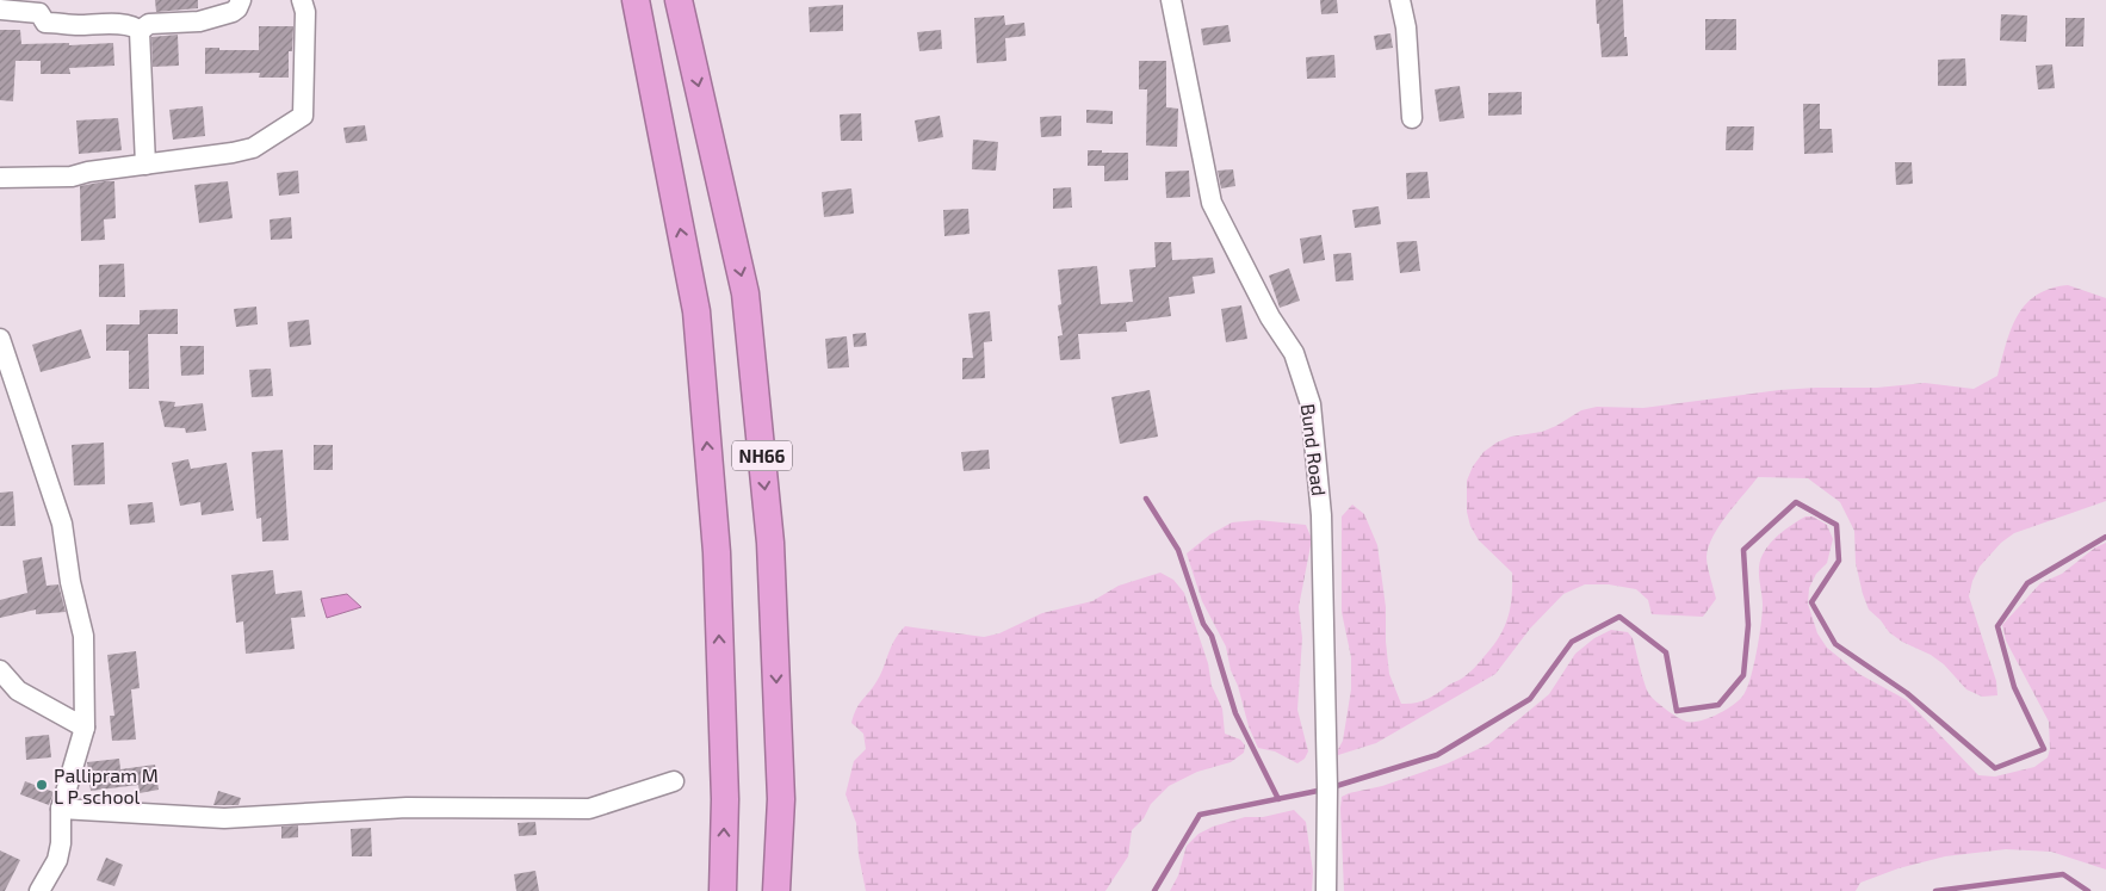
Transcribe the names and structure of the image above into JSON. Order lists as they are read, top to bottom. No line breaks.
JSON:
{"streets":{"highway":["NH66"],"street":["Bund Road"]},"places":["Pallipram M L P school"]}
